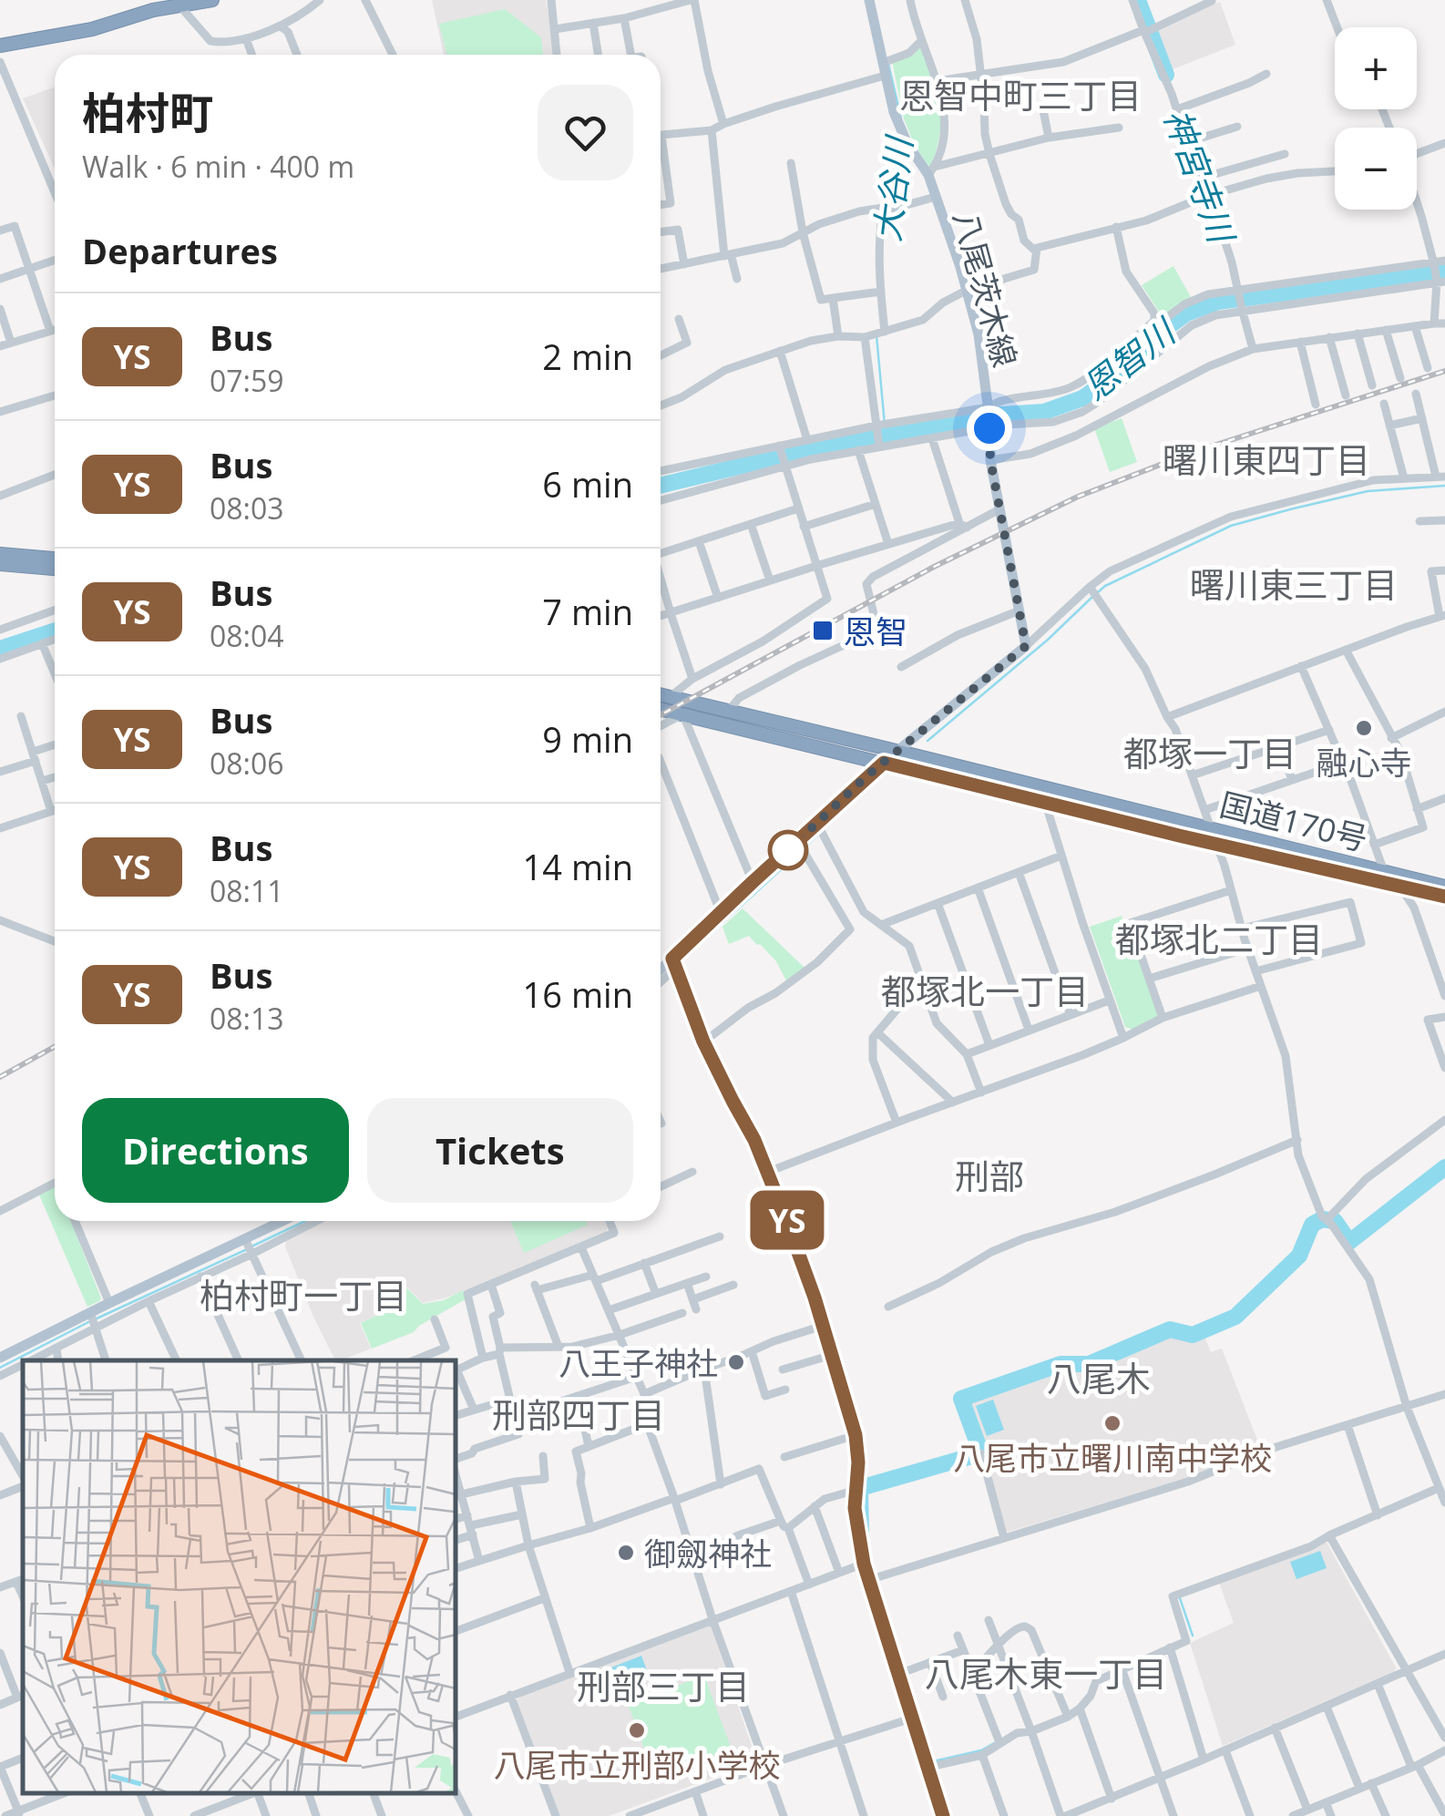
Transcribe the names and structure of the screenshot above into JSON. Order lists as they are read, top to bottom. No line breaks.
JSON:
{"streets":{"highway":["国道170号"],"main road":["八尾茨木線"]},"districts":["恩智中町三丁目","曙川東四丁目","曙川東三丁目","都塚一丁目","都塚北二丁目","都塚北一丁目","刑部","柏村町一丁目","八尾木","刑部四丁目","八尾木東一丁目","刑部三丁目"],"water":["神宮寺川","大谷川","恩智川"],"places":{"transit":["恩智"],"other":["融心寺","八王子神社","八尾市立曙川南中学校","御劔神社","八尾市立刑部小学校"]},"lines":["bus line YS"],"page":{"on_map":"YS","map_buttons":["+","−"],"heading":[["柏村町","Walk · 6 min · 400 m"],"Departures"],"list":[{"mark":"YS","name":"Bus","note":"07:59","value":"2 min"},{"mark":"YS","name":"Bus","note":"08:03","value":"6 min"},{"mark":"YS","name":"Bus","note":"08:04","value":"7 min"},{"mark":"YS","name":"Bus","note":"08:06","value":"9 min"},{"mark":"YS","name":"Bus","note":"08:11","value":"14 min"},{"mark":"YS","name":"Bus","note":"08:13","value":"16 min"}],"buttons":["Directions","Tickets"]}}
